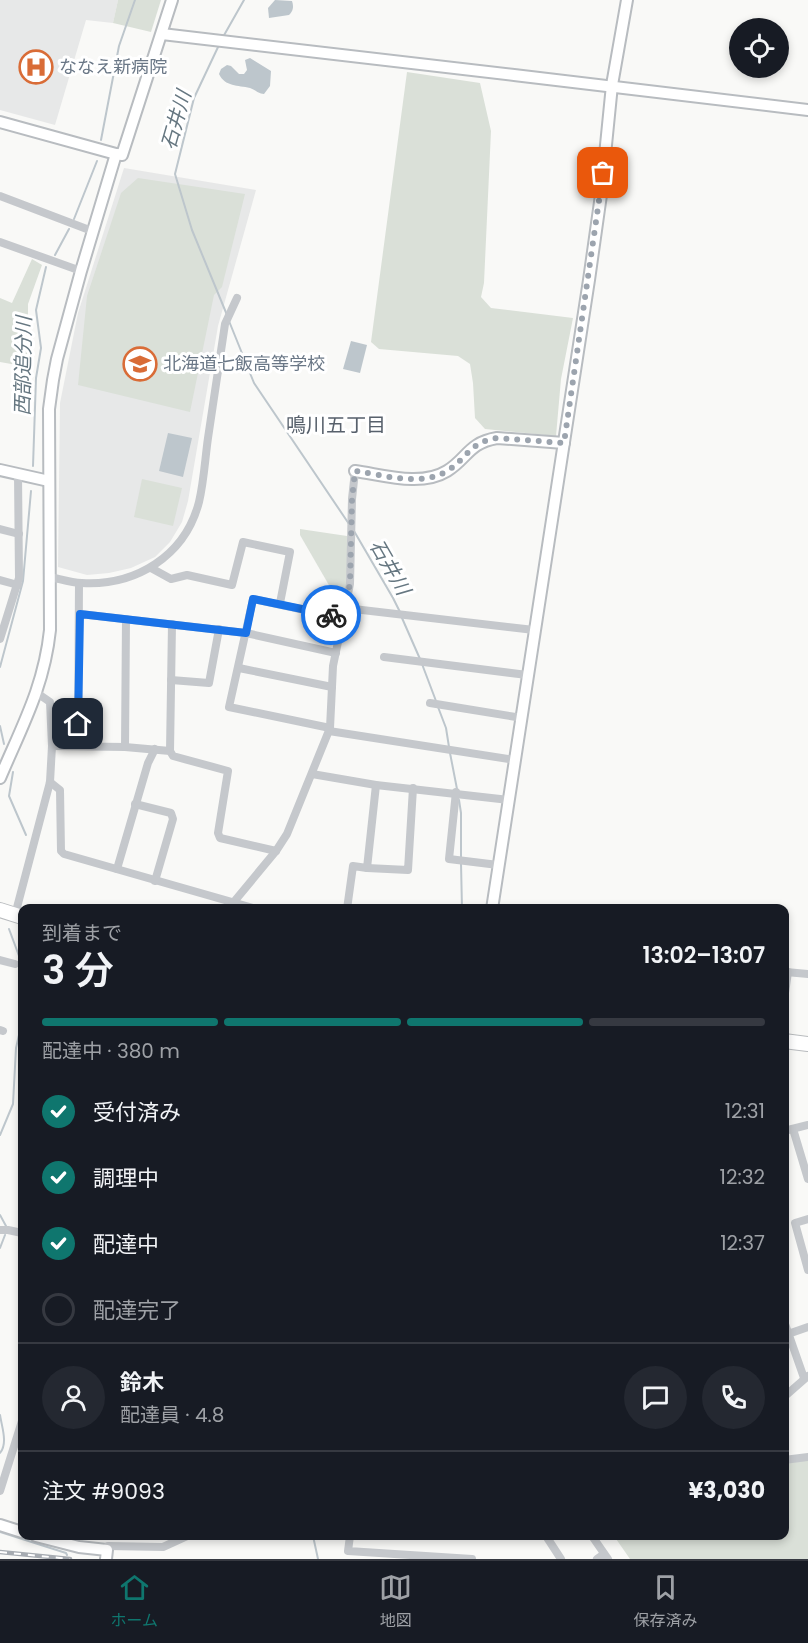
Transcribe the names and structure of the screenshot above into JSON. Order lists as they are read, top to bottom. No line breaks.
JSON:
{"districts":["鳴川五丁目"],"water":["石井川","西部追分川"],"places":{"hospital":["ななえ新病院"],"school or university":["北海道七飯高等学校"]},"page":{"heading":["3 分","到着まで","13:02–13:07"],"panel":["鈴木","配達員 · 4.8","注文 #9093","¥3,030"],"bar":"配達中 · 380 m","list":[["受付済み","12:31"],["調理中","12:32"],["配達中","12:37"],"配達完了"],"tabs":["ホーム","地図","保存済み"]}}
